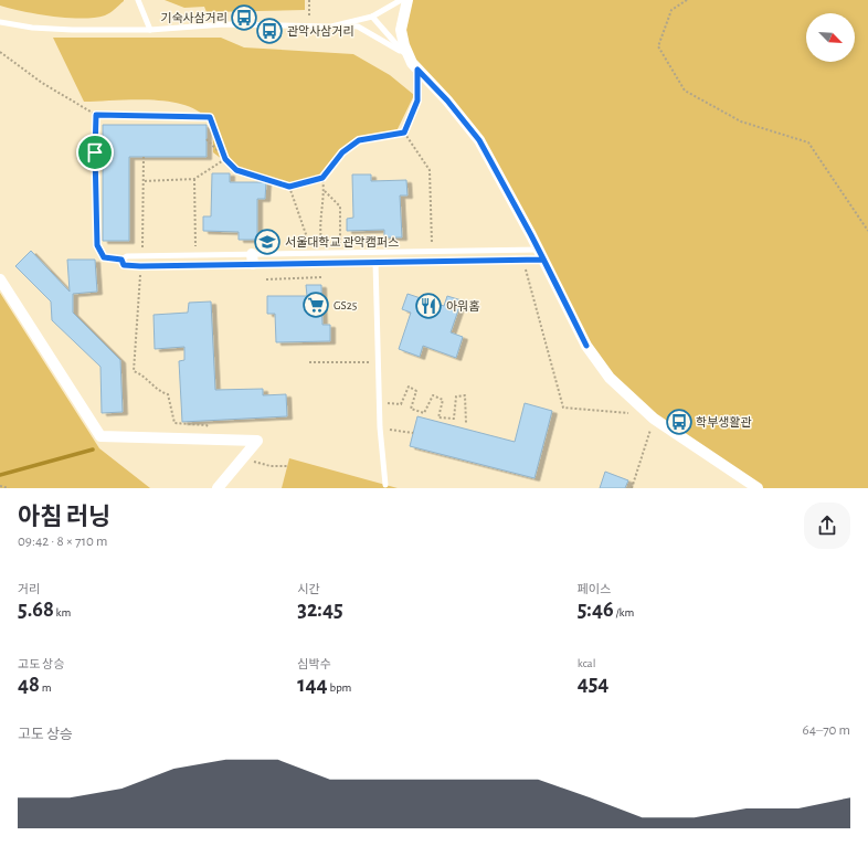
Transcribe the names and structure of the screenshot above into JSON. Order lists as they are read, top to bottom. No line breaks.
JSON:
{"places":{"bus stop":["기숙사삼거리","관악사삼거리","학부생활관"],"school or university":["서울대학교 관악캠퍼스"],"supermarket":["GS25"],"restaurant":["아워홈"]},"north":"bottom right","page":{"heading":["아침 러닝","09:42 · 8 × 710 m"],"stats":[["거리","5.68 km"],["시간","32:45"],["페이스","5:46 /km"],["고도 상승","48 m"],["심박수","144 bpm"],["kcal","454"]],"chart":["고도 상승","64–70 m"]}}
